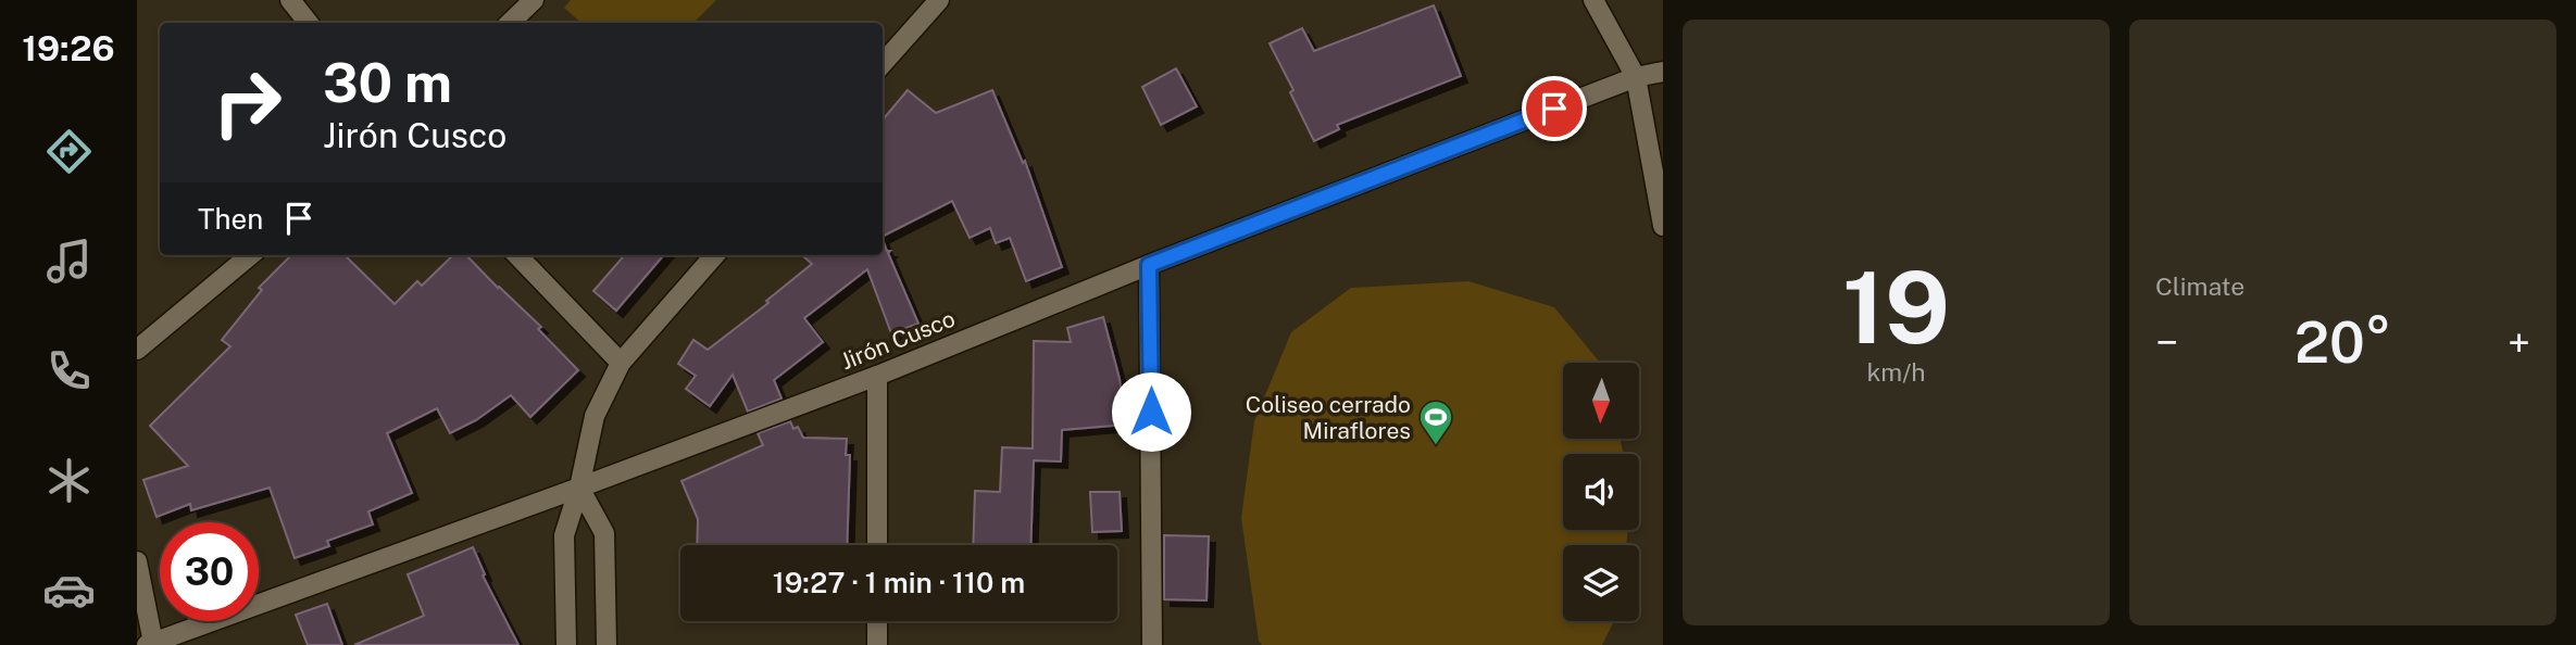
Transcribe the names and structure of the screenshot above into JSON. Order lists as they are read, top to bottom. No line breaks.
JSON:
{"streets":{"street":["Jirón Cusco"]},"places":{"sports":["Coliseo cerrado Miraflores"]},"north":"bottom","page":{"tabs":"19:26","tile":[["19","km/h"],"Climate"],"turn":["30 m","Jirón Cusco"],"then":"Then","heat":["−","20°","+"],"limit":"30","trip":"19:27 · 1 min · 110 m"}}
